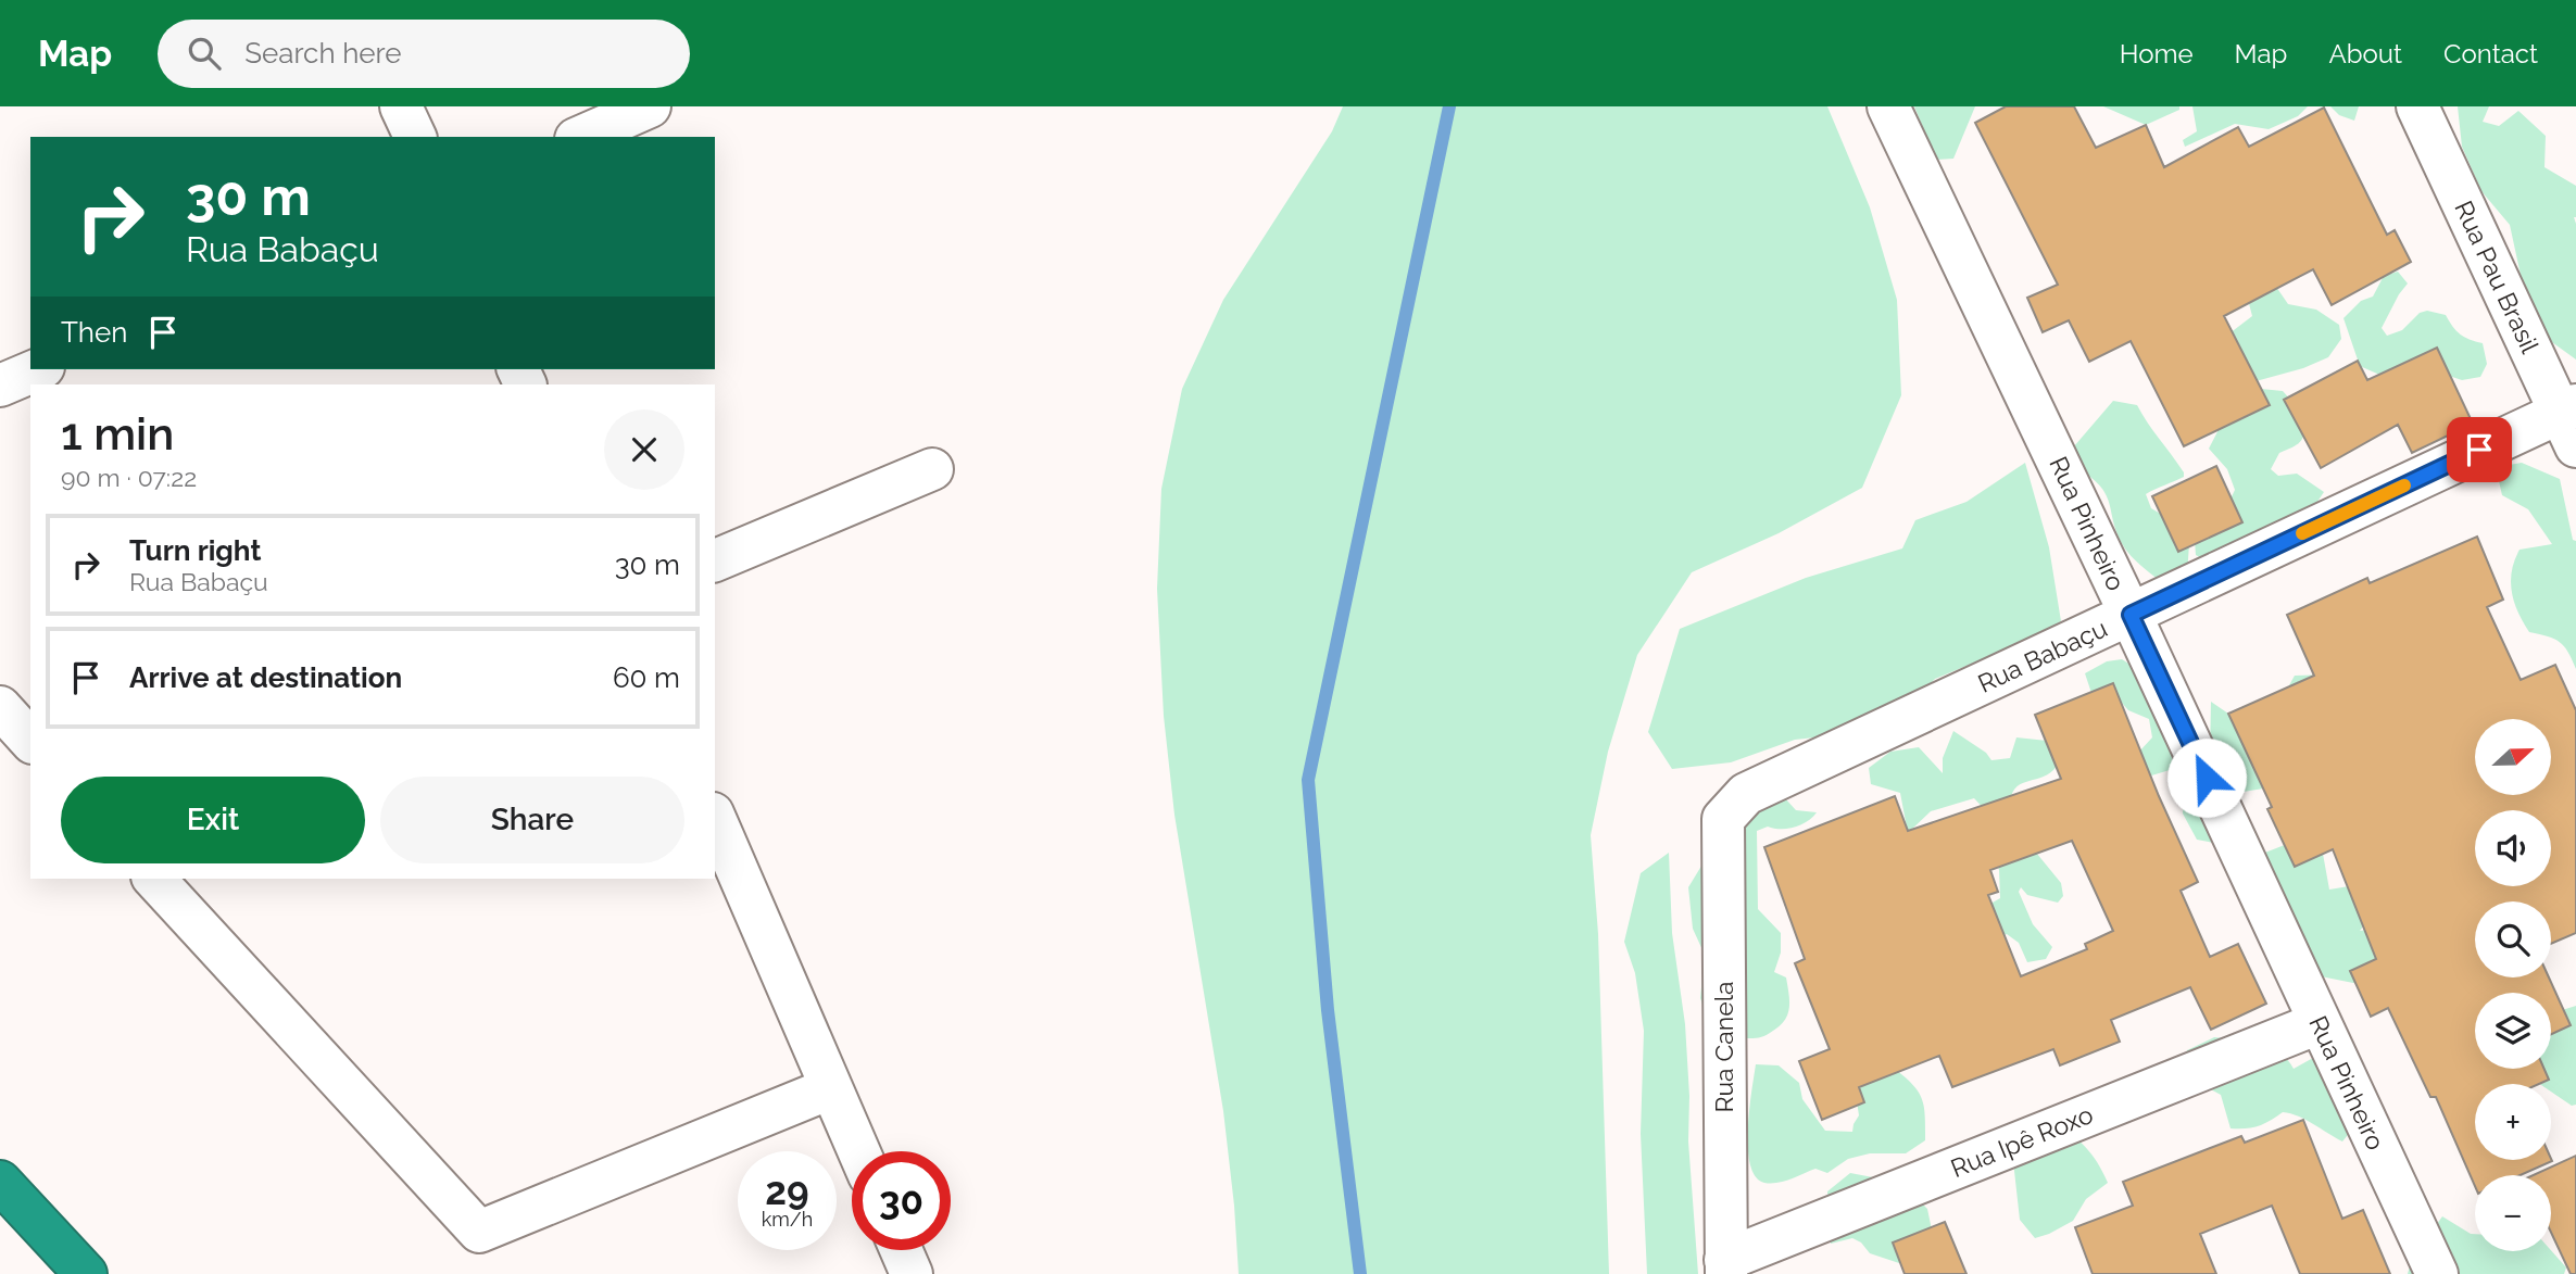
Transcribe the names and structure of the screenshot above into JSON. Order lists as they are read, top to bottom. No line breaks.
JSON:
{"streets":{"street":["Rua Pau Brasil","Rua Pinheiro","Rua Babaçu","Rua Canela","Rua Ipê Roxo"]},"crossings":[["Rua Pau Brasil","Rua Babaçu"],["Rua Pinheiro","Rua Babaçu"],["Rua Pinheiro","Rua Ipê Roxo"],["Rua Babaçu","Rua Canela"],["Rua Canela","Rua Ipê Roxo"]],"north":"right","page":{"header":"Map","search":"Search here","nav":["Home","Map","About","Contact"],"turn":["30 m","Rua Babaçu"],"then":"Then","heading":["1 min","90 m · 07:22"],"list":[{"name":"Turn right","note":"Rua Babaçu","value":"30 m"},{"name":"Arrive at destination","value":"60 m"}],"map_buttons":["+","−"],"buttons":["Exit","Share"],"speed":"29 km/h","limit":"30"}}
